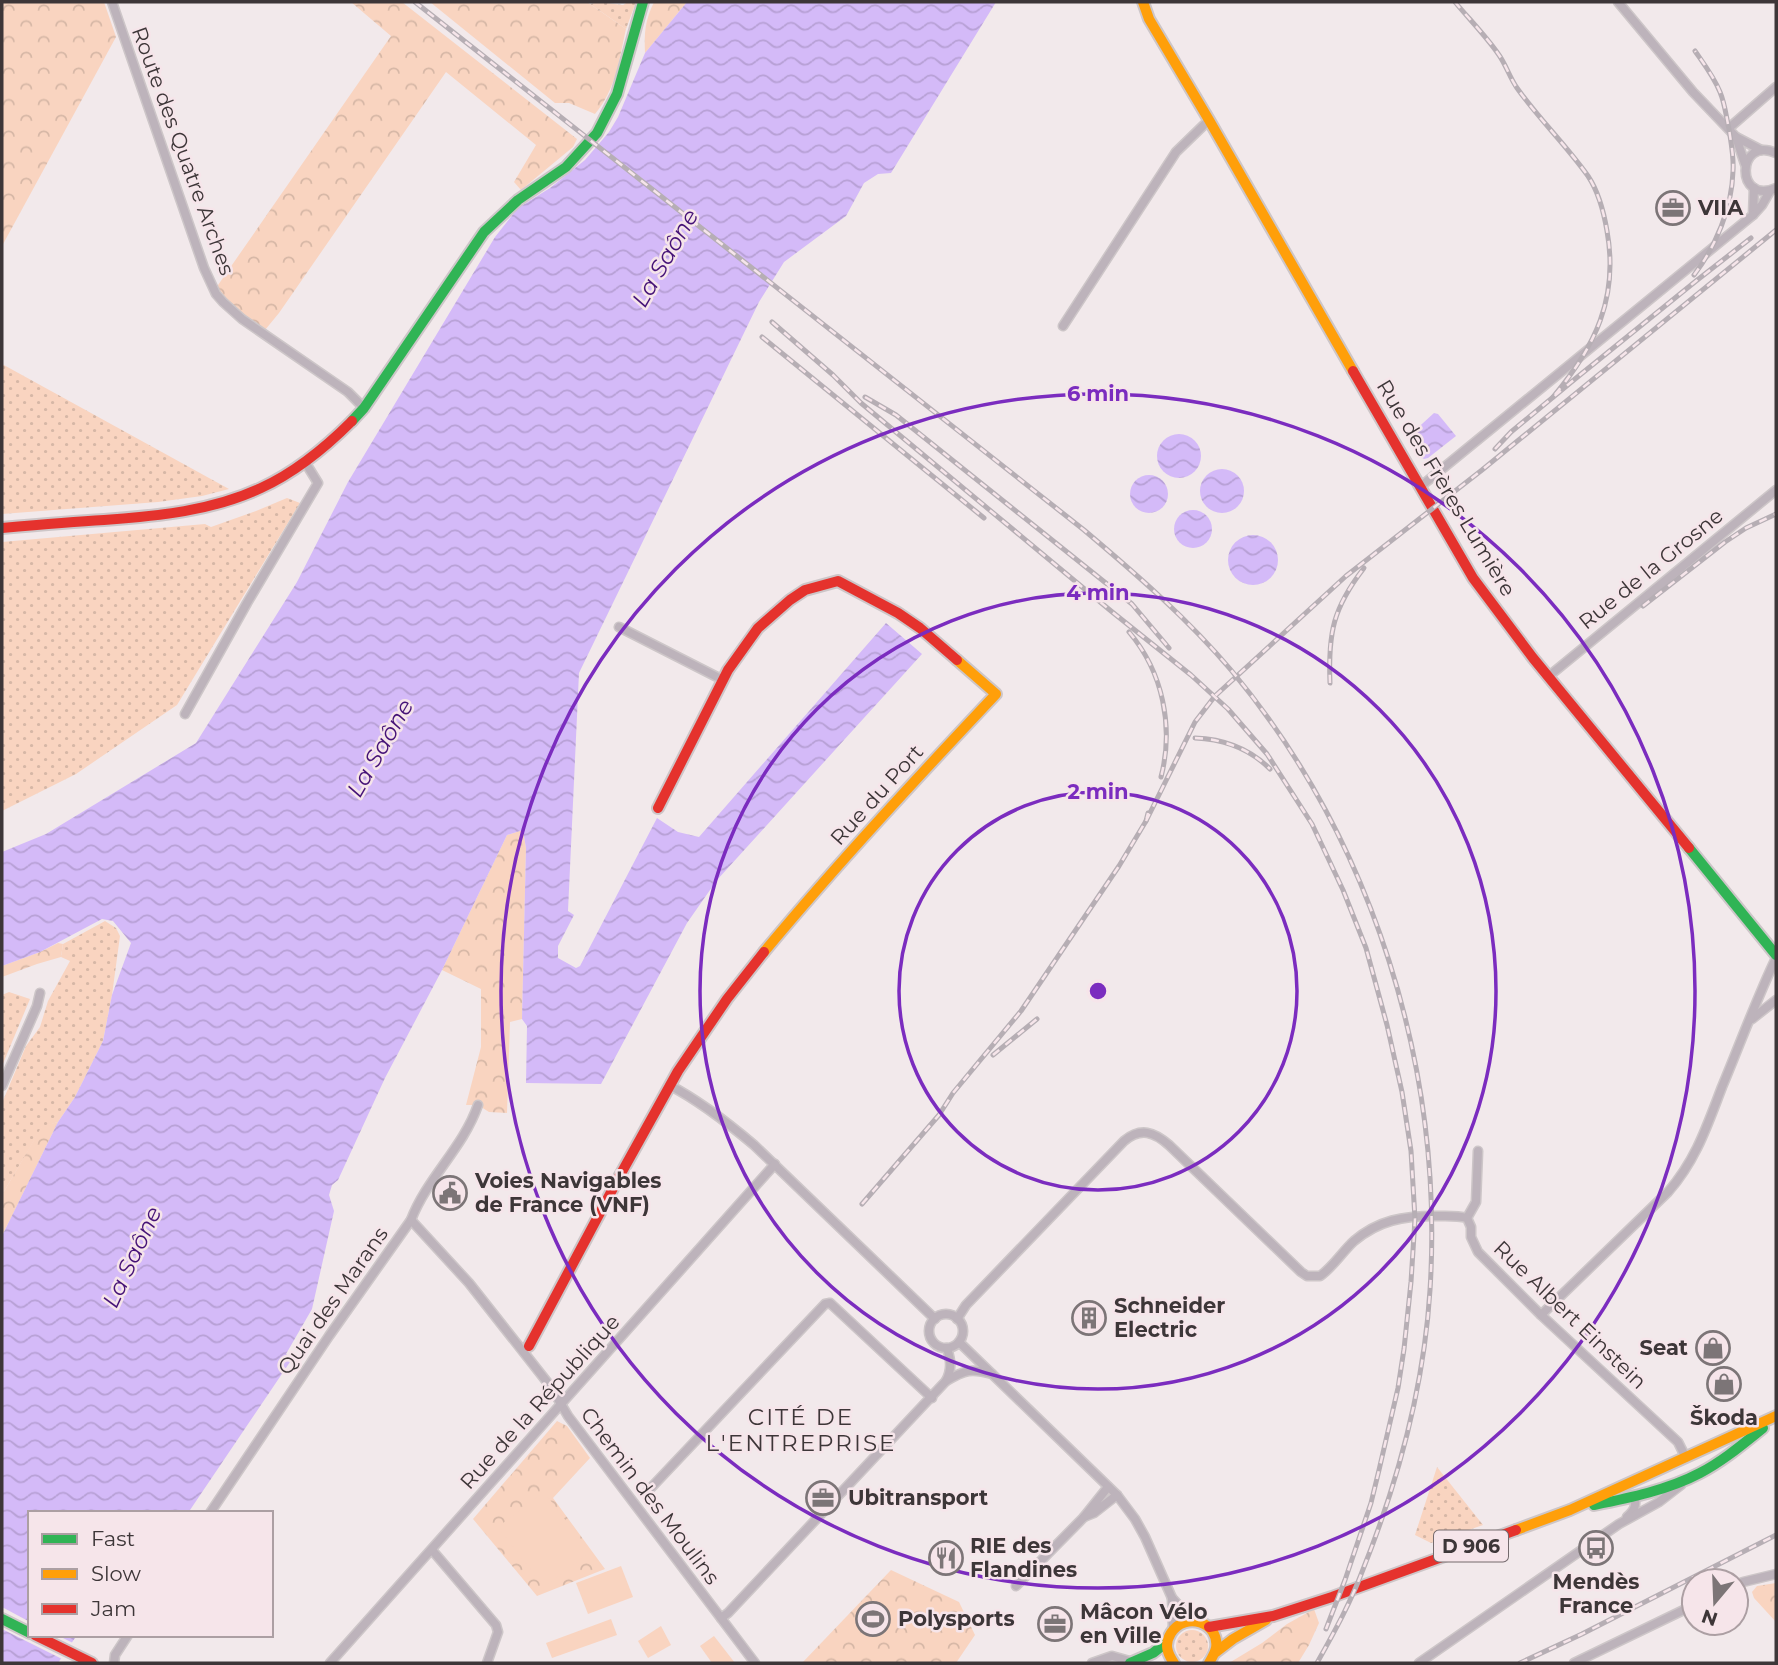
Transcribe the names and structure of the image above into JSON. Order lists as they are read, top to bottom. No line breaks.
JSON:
{"streets":{"street":["Route des Quatre Arches","Rue des Frères Lumière","Rue de la Grosne","Rue du Port","Quai des Marans","Rue Albert Einstein","Rue de la République","Chemin des Moulins","D 906"]},"crossings":[["Rue des Frères Lumière","Rue de la Grosne"],["Quai des Marans","Chemin des Moulins"],["Rue Albert Einstein","D 906"],["Rue de la République","Chemin des Moulins"]],"districts":["CITÉ DE L'ENTREPRISE"],"water":["La Saône"],"places":{"office":["VIIA","Ubitransport","Mâcon Vélo en Ville"],"public building":["Voies Navigables de France (VNF)"],"building":["Schneider Electric"],"shop":["Seat","Škoda"],"bus stop":["Mendès France"],"restaurant":["RIE des Flandines"],"sports":["Polysports"]},"legend":["Fast","Slow","Jam"],"north":"bottom","rings":["6 min","4 min","2 min"]}
